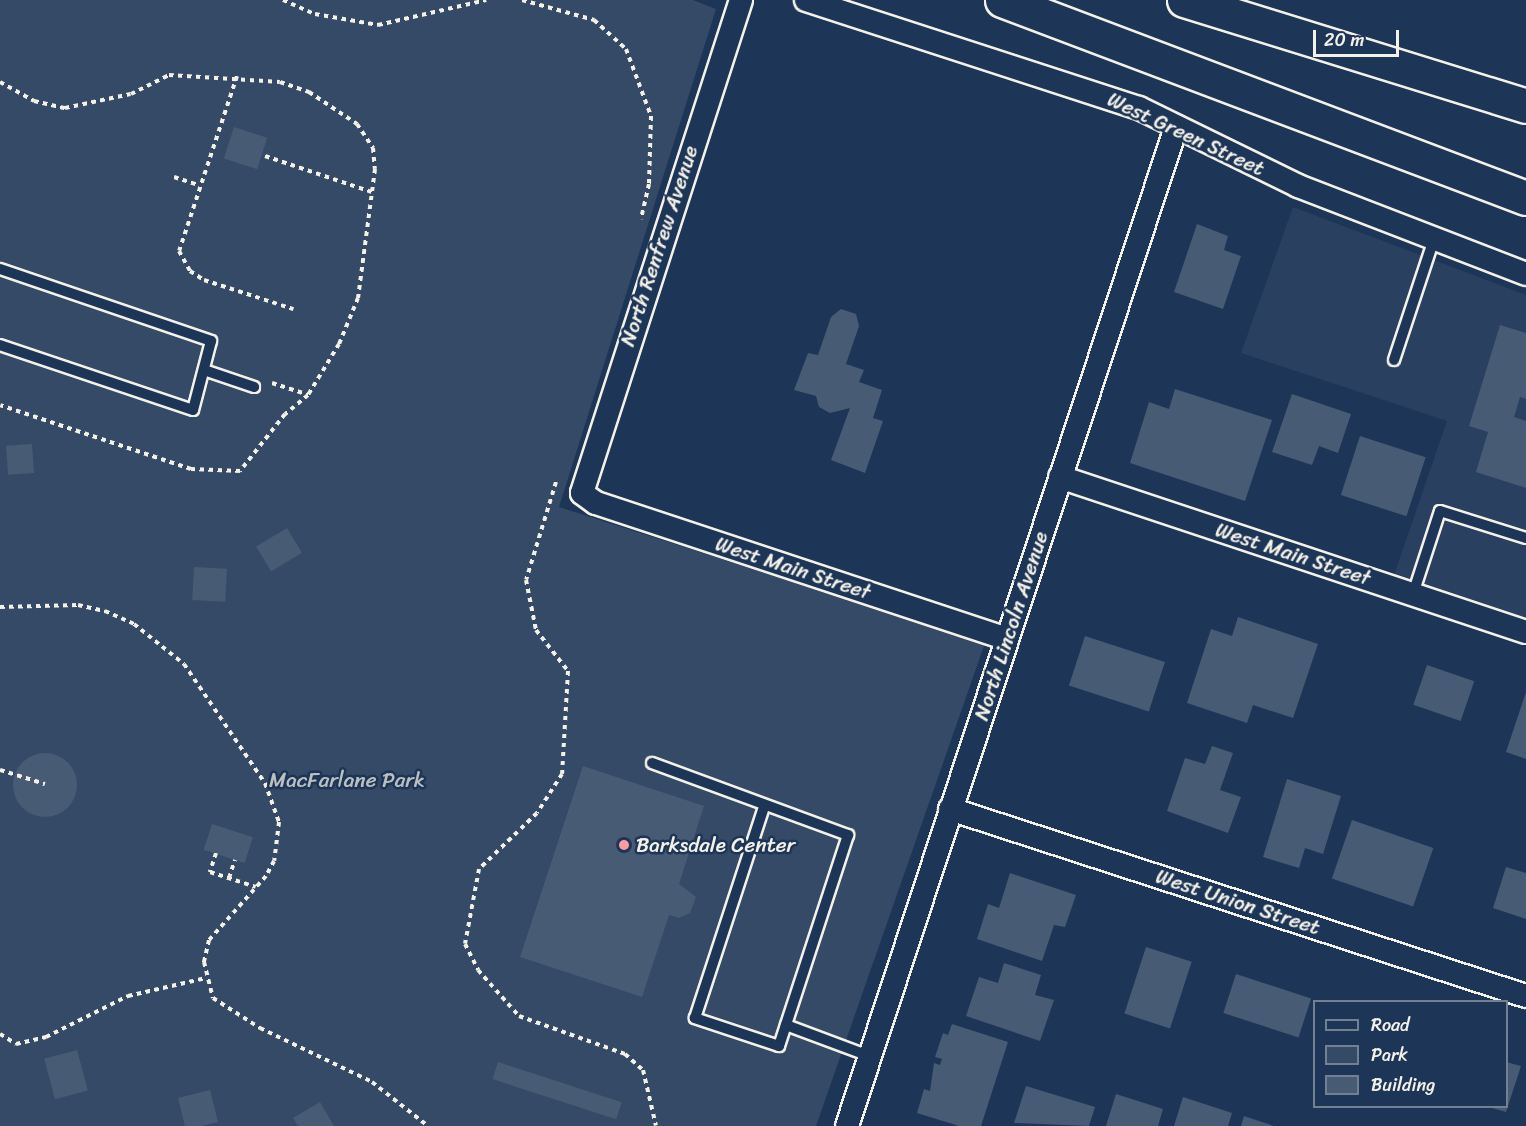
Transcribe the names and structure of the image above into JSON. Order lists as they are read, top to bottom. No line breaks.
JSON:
{"streets":{"street":["West Green Street","North Renfrew Avenue","West Main Street","North Lincoln Avenue","West Union Street"]},"crossings":[["West Green Street","North Lincoln Avenue"],["North Renfrew Avenue","West Main Street"],["West Main Street","North Lincoln Avenue"],["North Lincoln Avenue","West Union Street"]],"parks":["MacFarlane Park"],"places":["Barksdale Center"],"legend":["Road","Park","Building"],"scale_bar":"20 m"}
